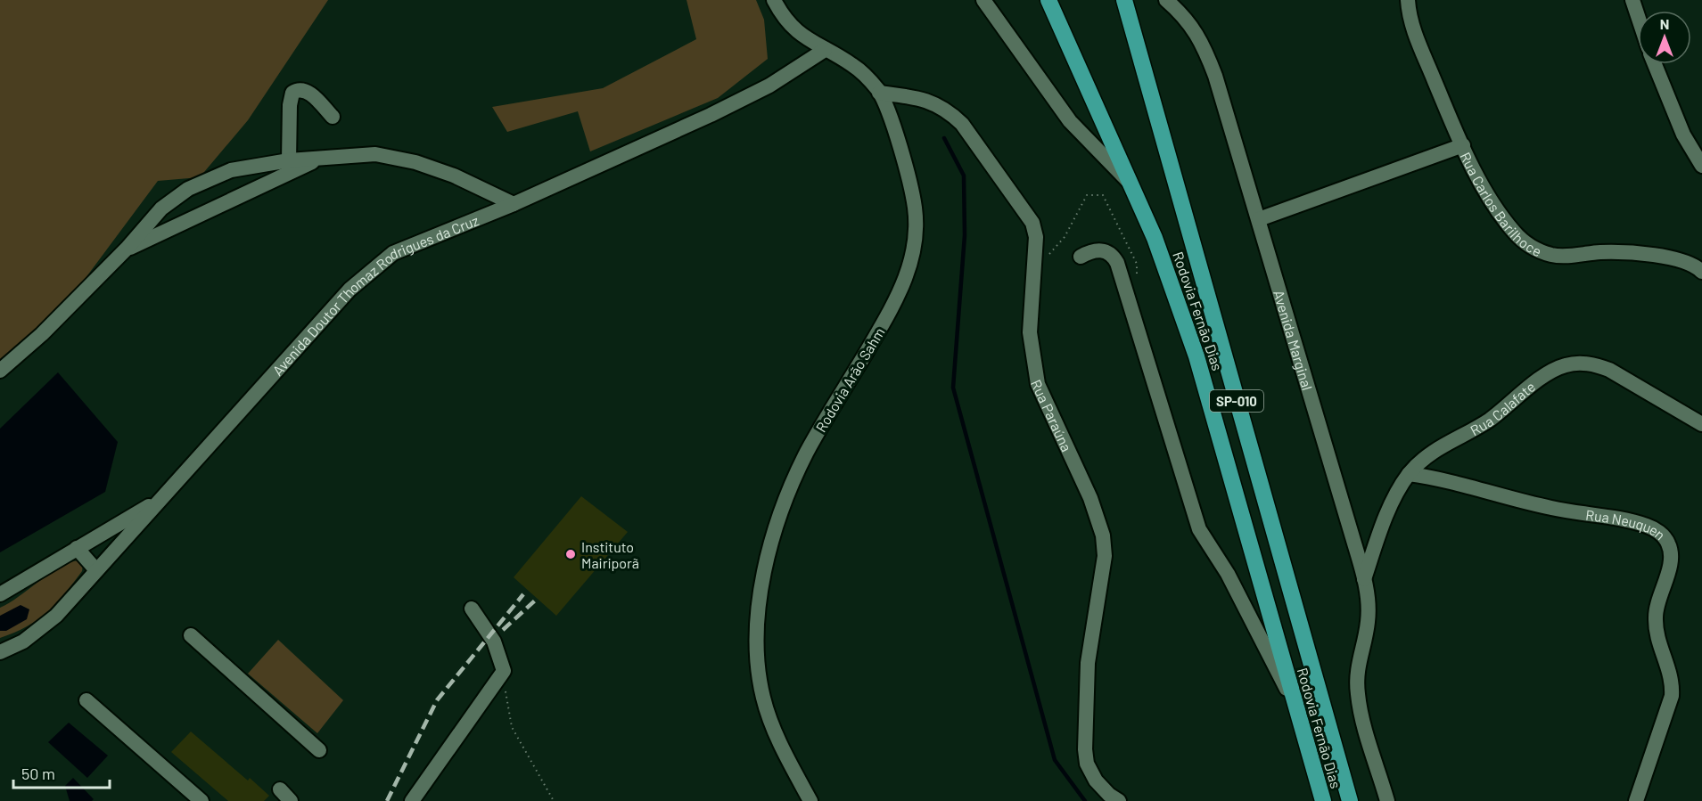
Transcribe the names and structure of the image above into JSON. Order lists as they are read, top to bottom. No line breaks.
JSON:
{"streets":{"highway":["Rodovia Fernão Dias","SP-010"],"street":["Rua Carlos Barilhoce","Avenida Doutor Thomaz Rodrigues da Cruz","Avenida Marginal","Rodovia Arão Sahm","Rua Calafate","Rua Paraúna","Rua Neuquen"]},"crossings":[["Avenida Doutor Thomaz Rodrigues da Cruz","Rodovia Arão Sahm"],["Avenida Marginal","Rua Calafate"],["Rodovia Arão Sahm","Rua Paraúna"],["Rua Calafate","Rua Neuquen"]],"places":["Instituto Mairiporã"],"scale_bar":"50 m","north":"top"}
